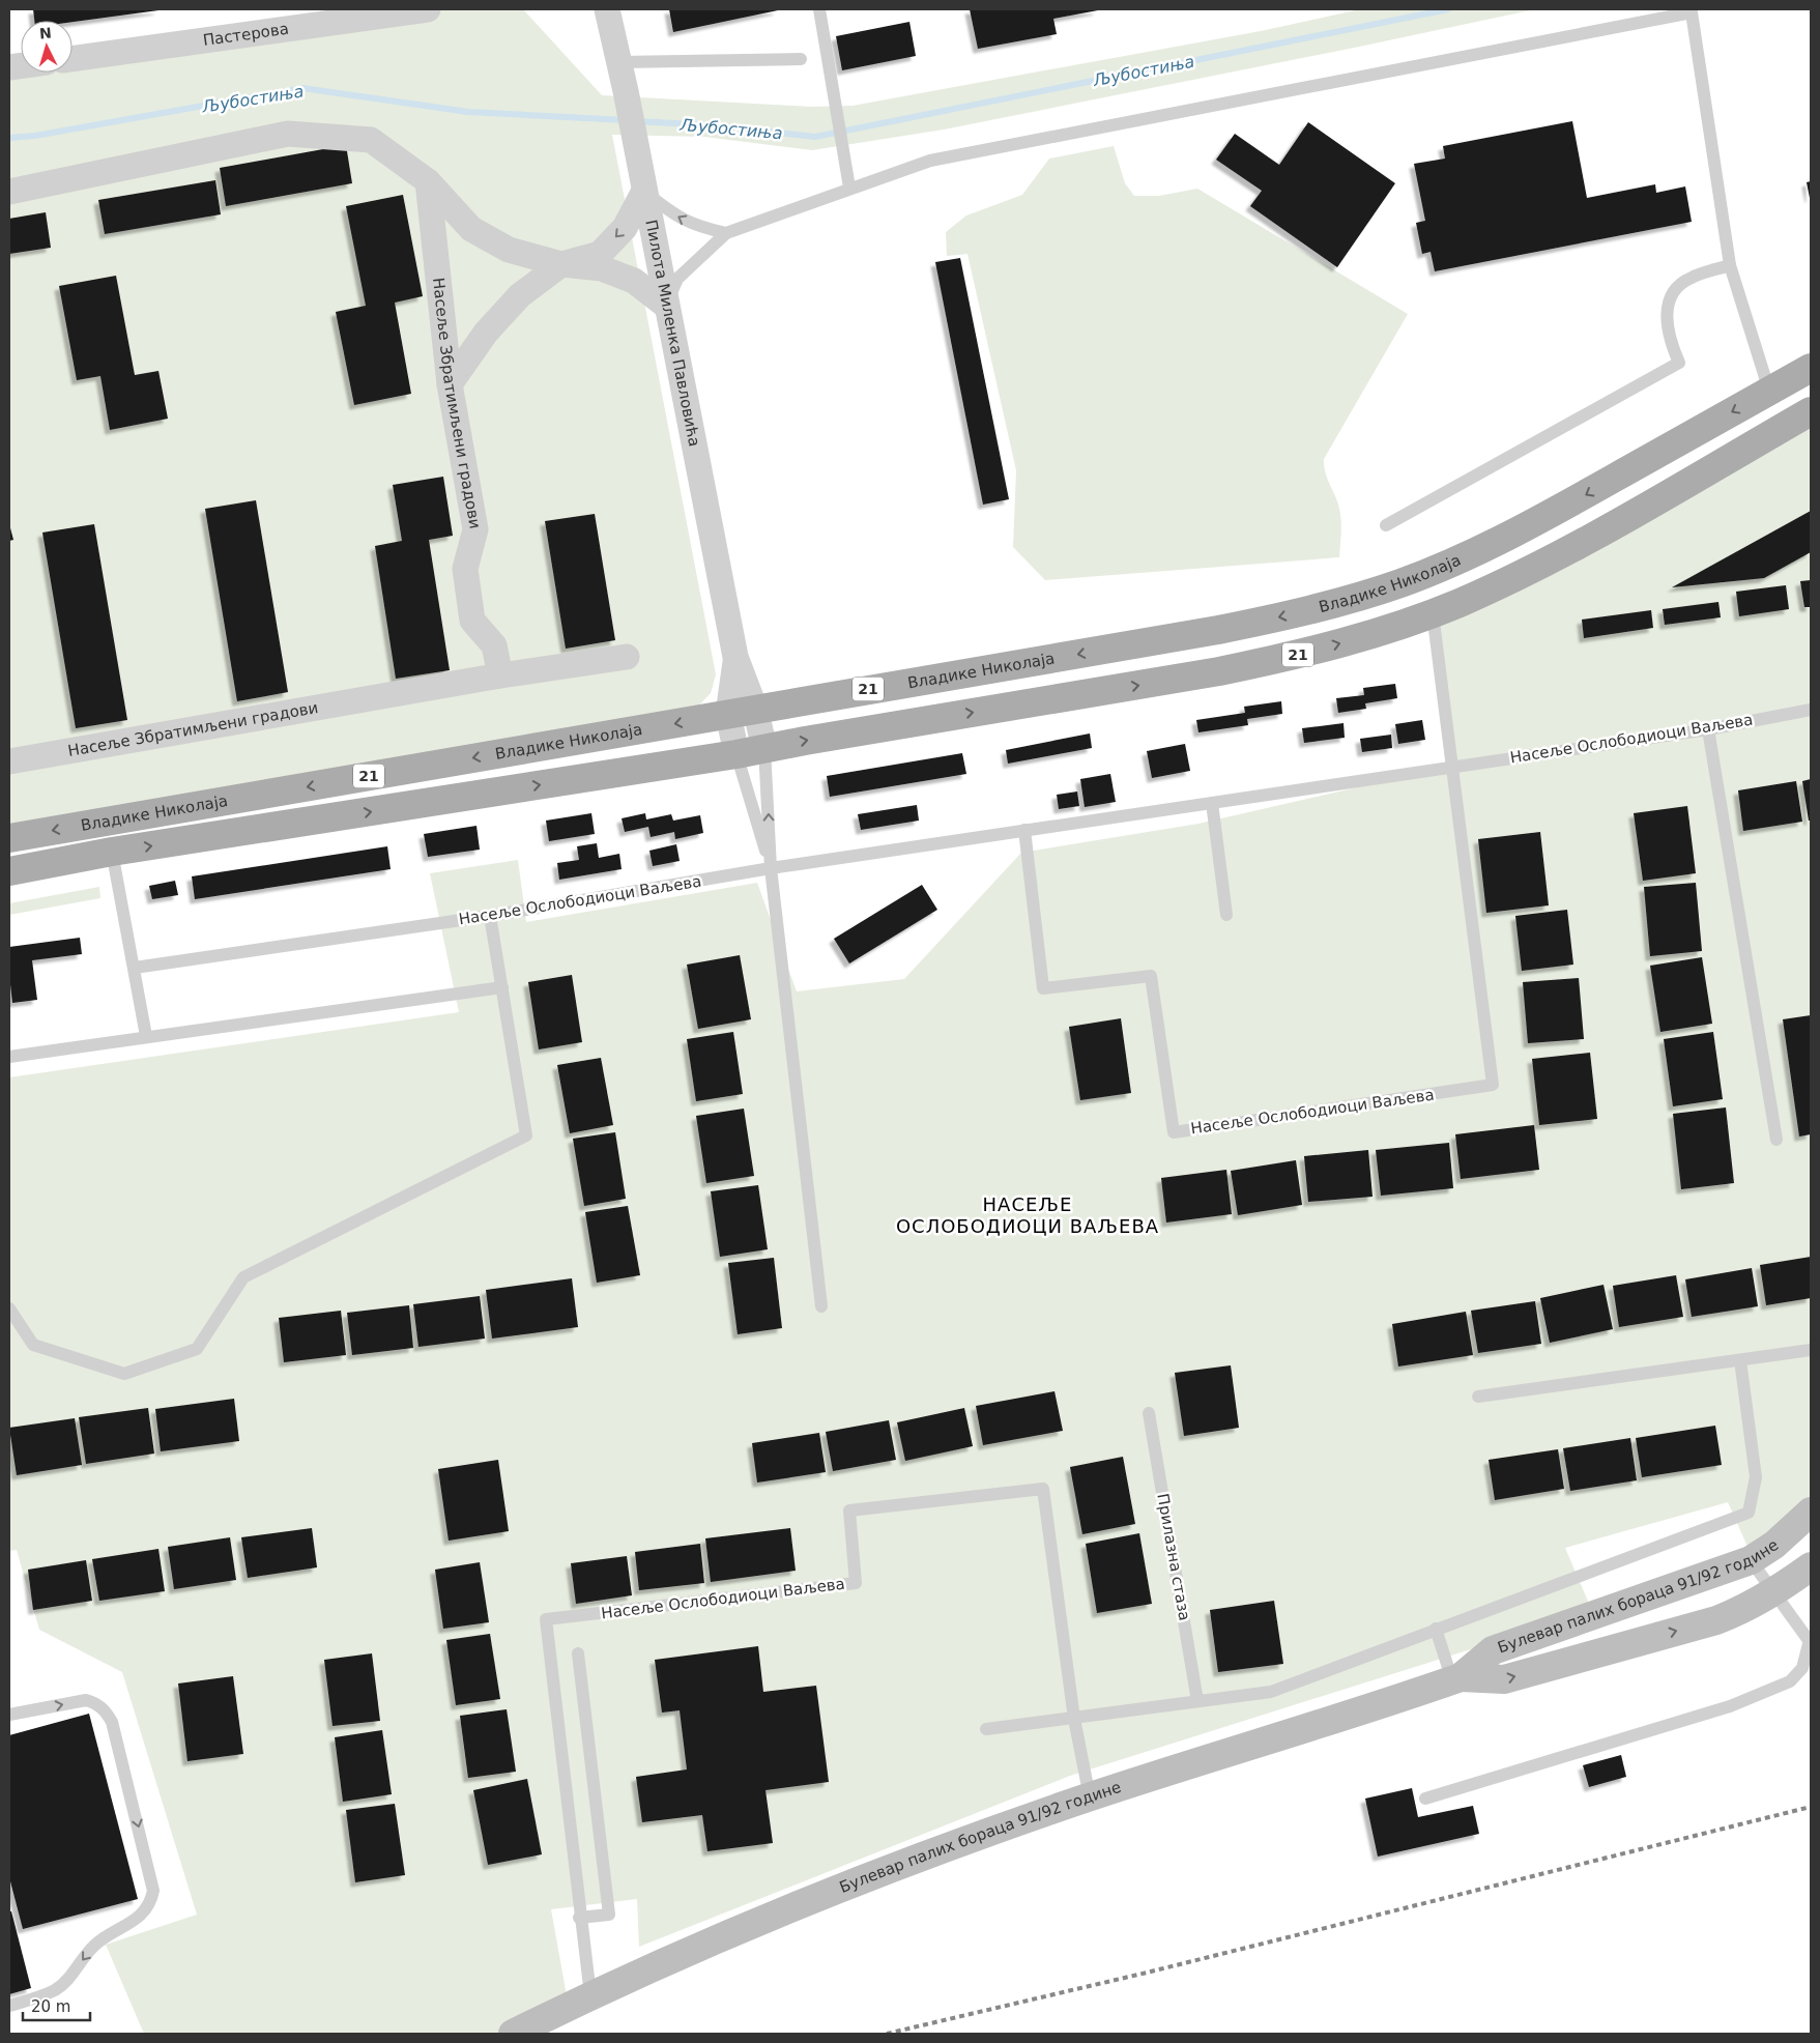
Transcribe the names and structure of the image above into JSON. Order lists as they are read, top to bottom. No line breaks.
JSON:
{"streets":{"main road":["Владике Николаја","21"],"street":["Пастерова","Пилота Миленка Павловића","Насеље Збратимљени градови","Булевар палих бораца 91/92 године"],"lane":["Насеље Ослободиоци Ваљева","Прилазна стаза"]},"crossings":[["Пилота Миленка Павловића","Владике Николаја"],["Владике Николаја","Насеље Ослободиоци Ваљева"],["Насеље Ослободиоци Ваљева","Булевар палих бораца 91/92 године"]],"districts":["НАСЕЉЕ ОСЛОБОДИОЦИ ВАЉЕВА"],"water":["Љубостиња"],"scale_bar":"20 m","north":"top"}
